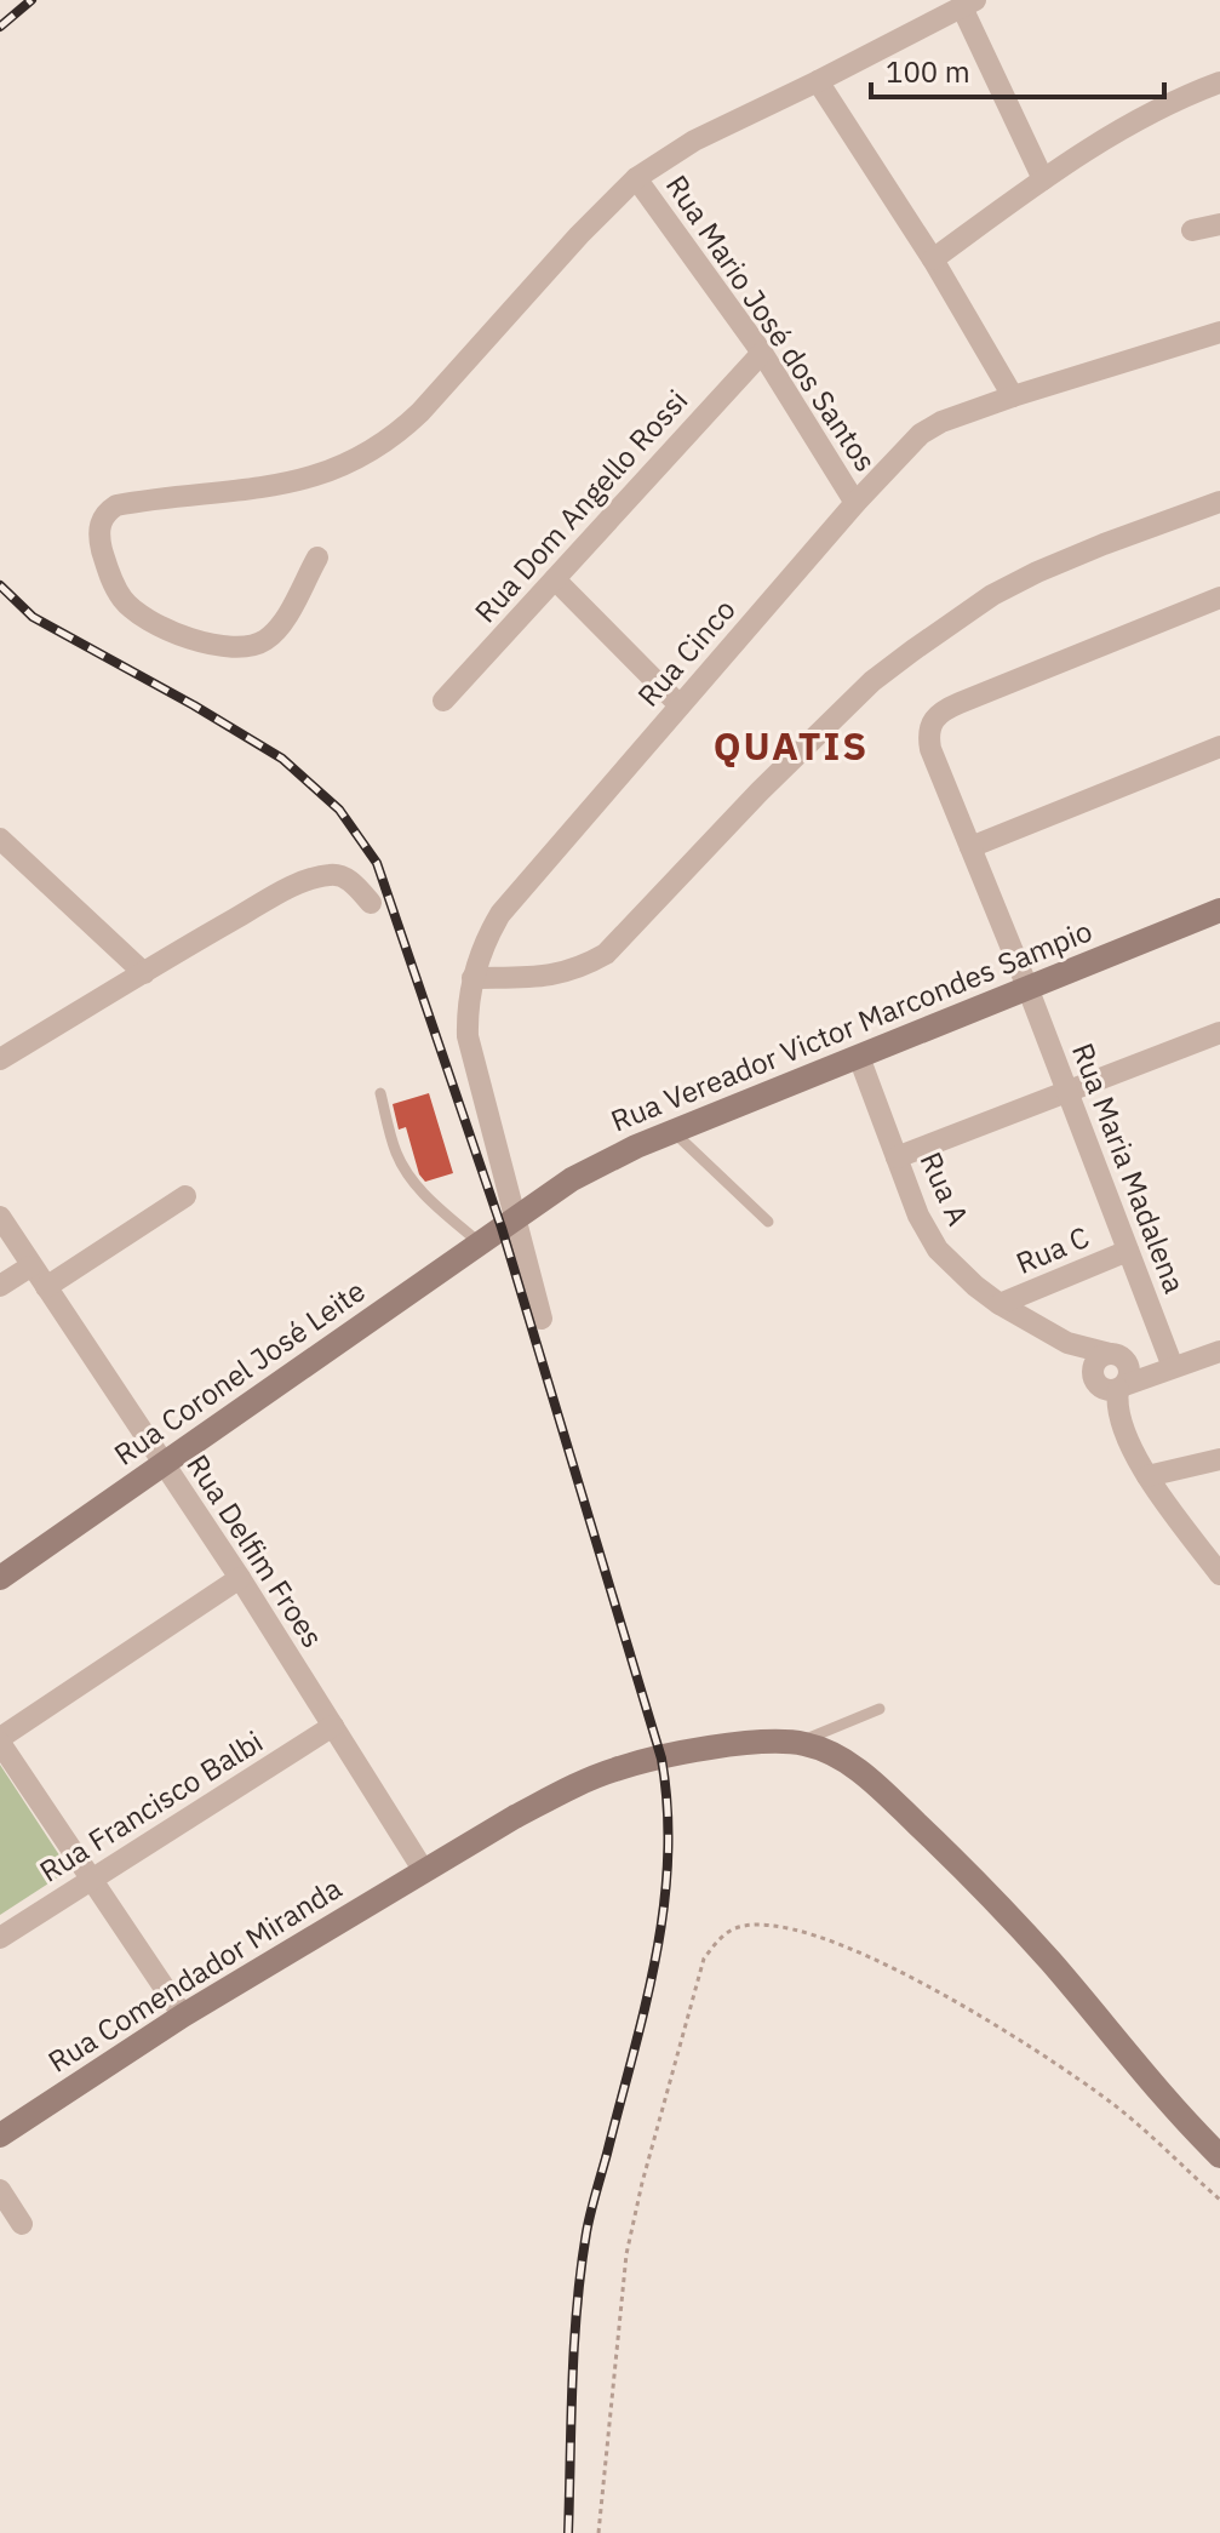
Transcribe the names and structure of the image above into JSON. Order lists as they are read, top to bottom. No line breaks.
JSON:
{"streets":{"street":["Rua Mario José dos Santos","Rua Dom Angello Rossi","Rua Cinco","Rua Vereador Victor Marcondes Sampio","Rua Maria Madalena","Rua A","Rua C","Rua Coronel José Leite","Rua Delfim Froes","Rua Francisco Balbi","Rua Comendador Miranda"]},"crossings":[["Rua Mario José dos Santos","Rua Dom Angello Rossi"],["Rua Mario José dos Santos","Rua Cinco"],["Rua Cinco","Rua Vereador Victor Marcondes Sampio"],["Rua Cinco","Rua Coronel José Leite"],["Rua Vereador Victor Marcondes Sampio","Rua Maria Madalena"],["Rua Vereador Victor Marcondes Sampio","Rua A"],["Rua Vereador Victor Marcondes Sampio","Rua Coronel José Leite"],["Rua Maria Madalena","Rua C"],["Rua A","Rua C"],["Rua Coronel José Leite","Rua Delfim Froes"],["Rua Delfim Froes","Rua Francisco Balbi"],["Rua Delfim Froes","Rua Comendador Miranda"]],"districts":["QUATIS"],"scale_bar":"100 m"}
